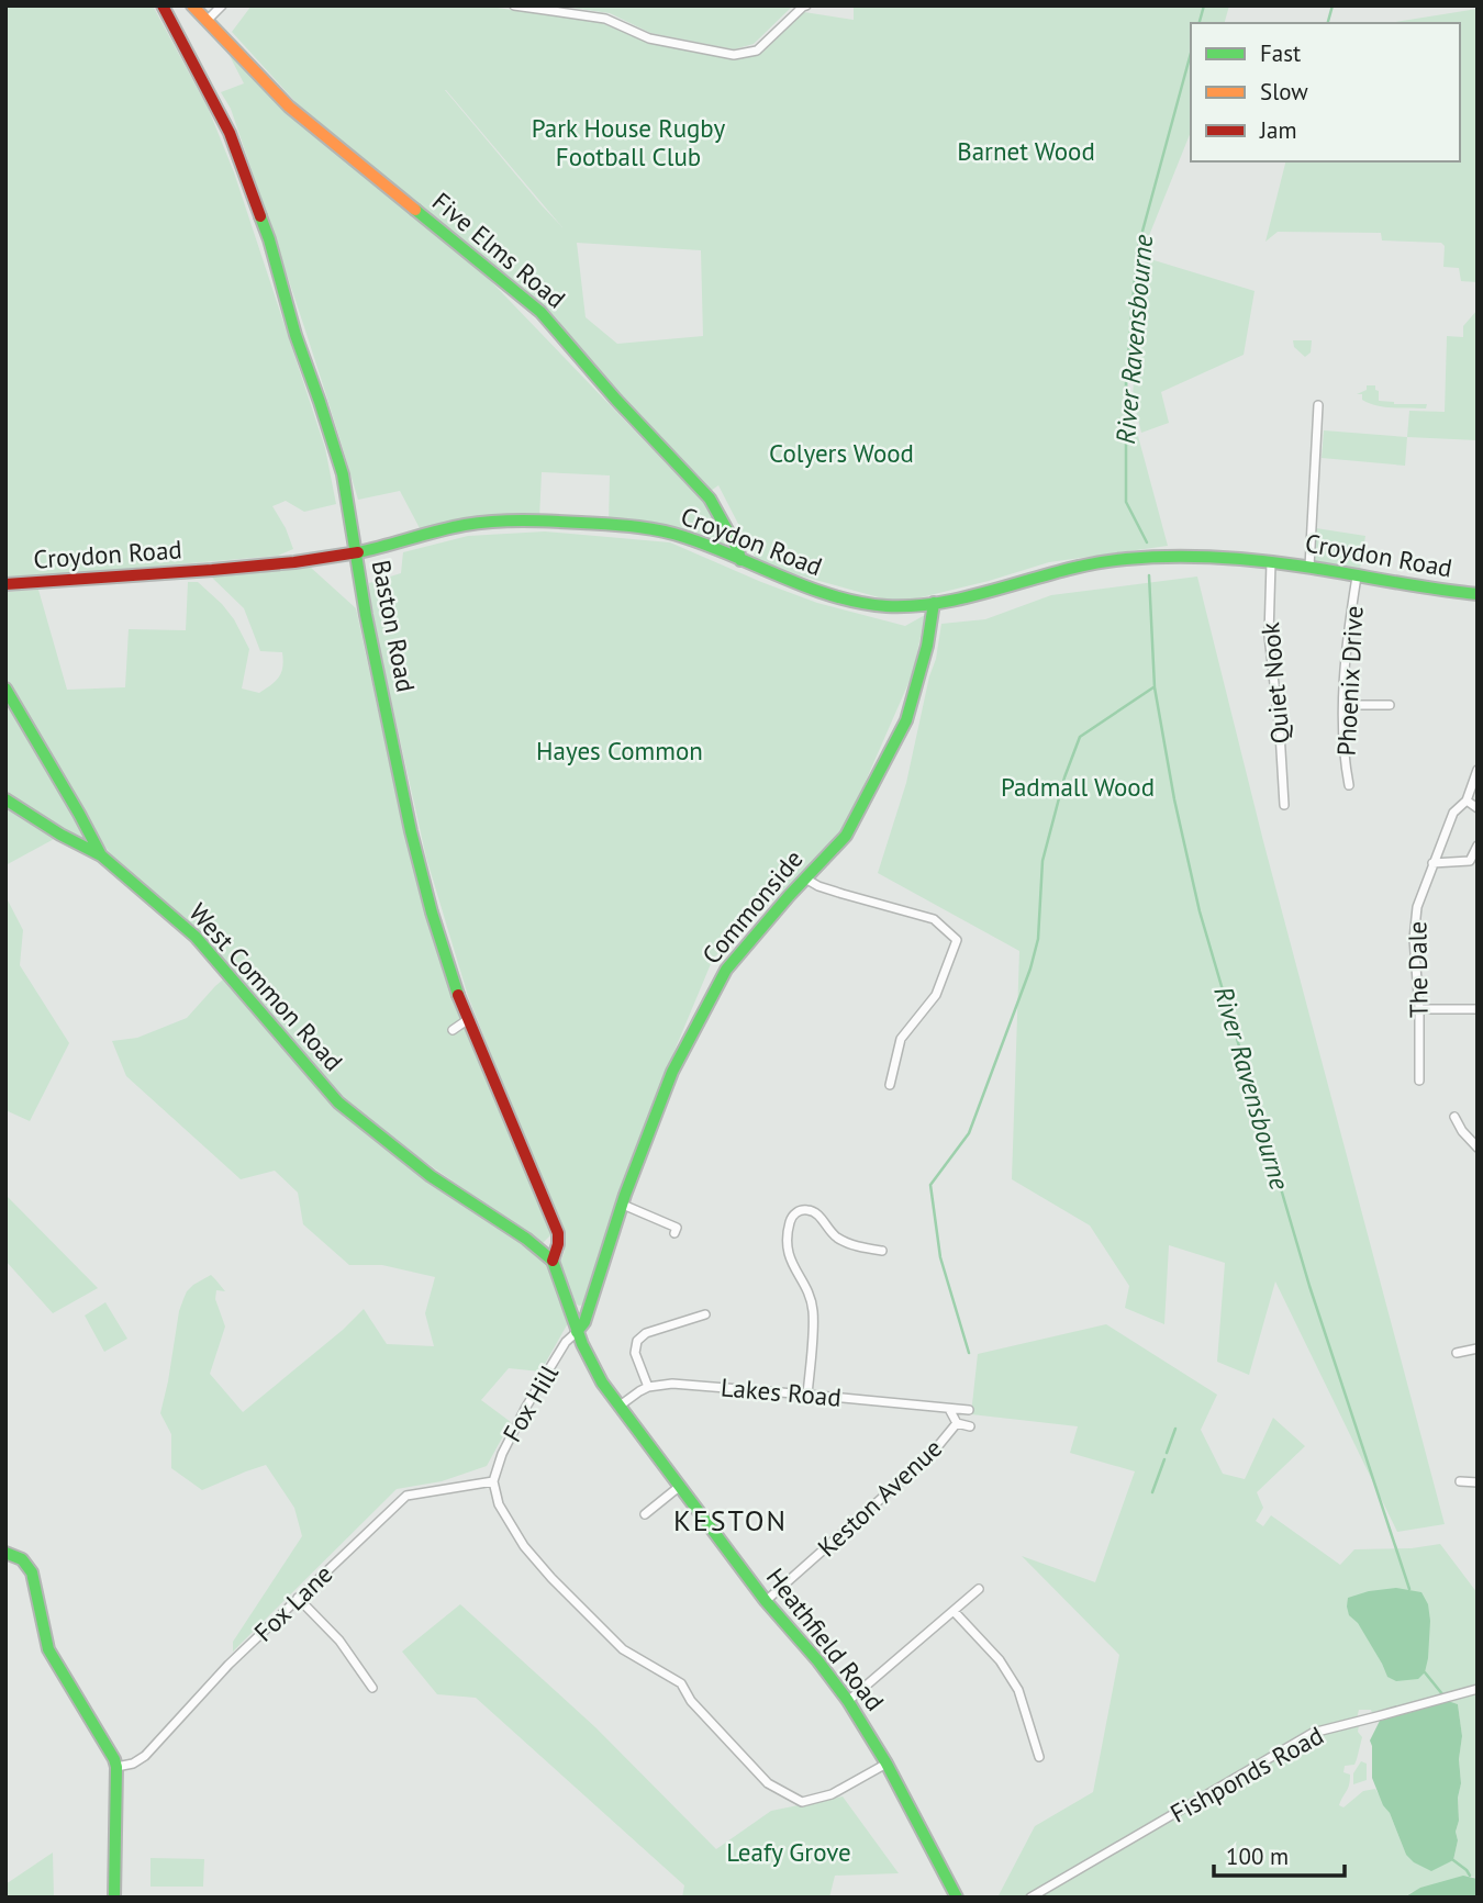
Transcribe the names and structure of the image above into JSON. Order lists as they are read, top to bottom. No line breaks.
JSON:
{"streets":{"main road":["Five Elms Road","Croydon Road","Baston Road","Commonside","West Common Road","Heathfield Road"],"street":["Phoenix Drive","Quiet Nook","The Dale","Lakes Road","Fox Hill","Keston Avenue","Fox Lane","Fishponds Road"]},"crossings":[["Five Elms Road","Croydon Road"],["Croydon Road","Baston Road"],["Croydon Road","Phoenix Drive"],["Croydon Road","Quiet Nook"],["Croydon Road","Commonside"],["Baston Road","West Common Road"],["Baston Road","Heathfield Road"],["Commonside","Fox Hill"],["Commonside","Heathfield Road"],["West Common Road","Heathfield Road"],["Lakes Road","Heathfield Road"],["Fox Hill","Fox Lane"],["Fox Hill","Heathfield Road"],["Keston Avenue","Heathfield Road"]],"districts":["KESTON"],"water":["River Ravensbourne"],"parks":["Park House Rugby Football Club","Barnet Wood","Colyers Wood","Hayes Common","Padmall Wood","Leafy Grove"],"legend":["Fast","Slow","Jam"],"scale_bar":"100 m"}
